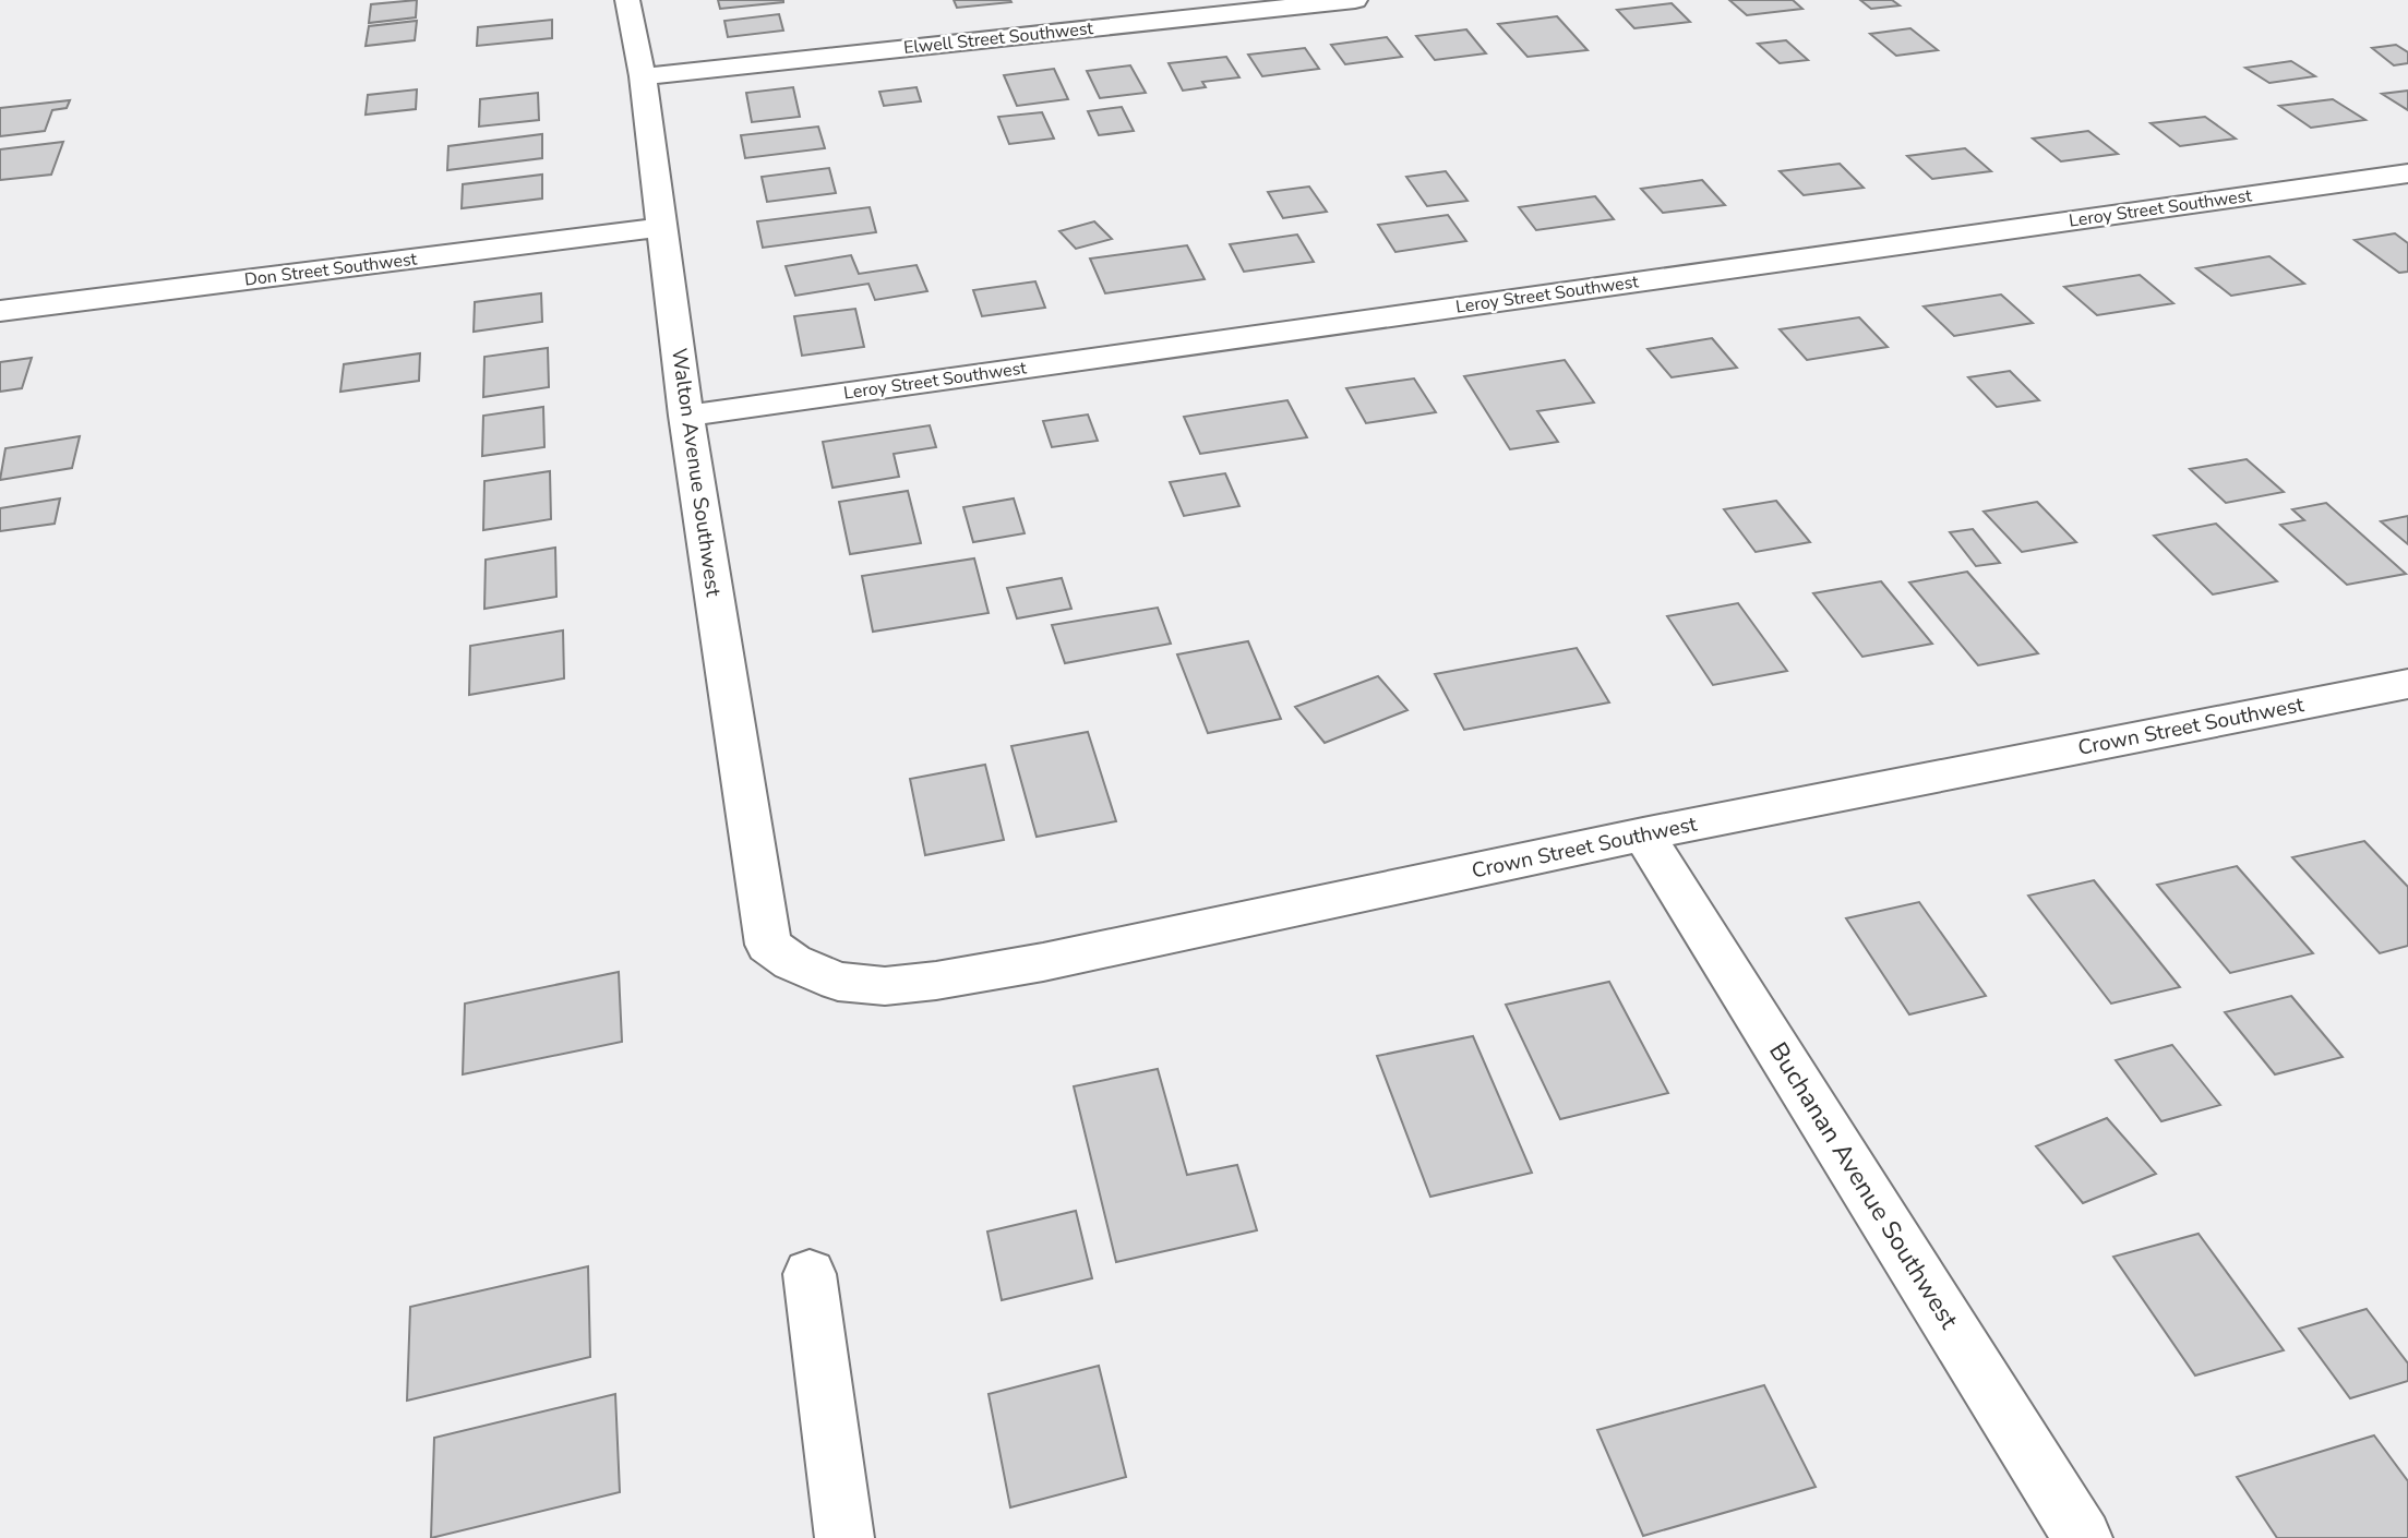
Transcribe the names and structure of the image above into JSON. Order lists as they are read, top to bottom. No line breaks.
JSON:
{"streets":{"street":["Elwell Street Southwest","Leroy Street Southwest","Don Street Southwest","Walton Avenue Southwest","Crown Street Southwest","Buchanan Avenue Southwest"]},"crossings":[["Elwell Street Southwest","Walton Avenue Southwest"],["Leroy Street Southwest","Walton Avenue Southwest"],["Don Street Southwest","Walton Avenue Southwest"],["Walton Avenue Southwest","Crown Street Southwest"],["Crown Street Southwest","Buchanan Avenue Southwest"]]}
